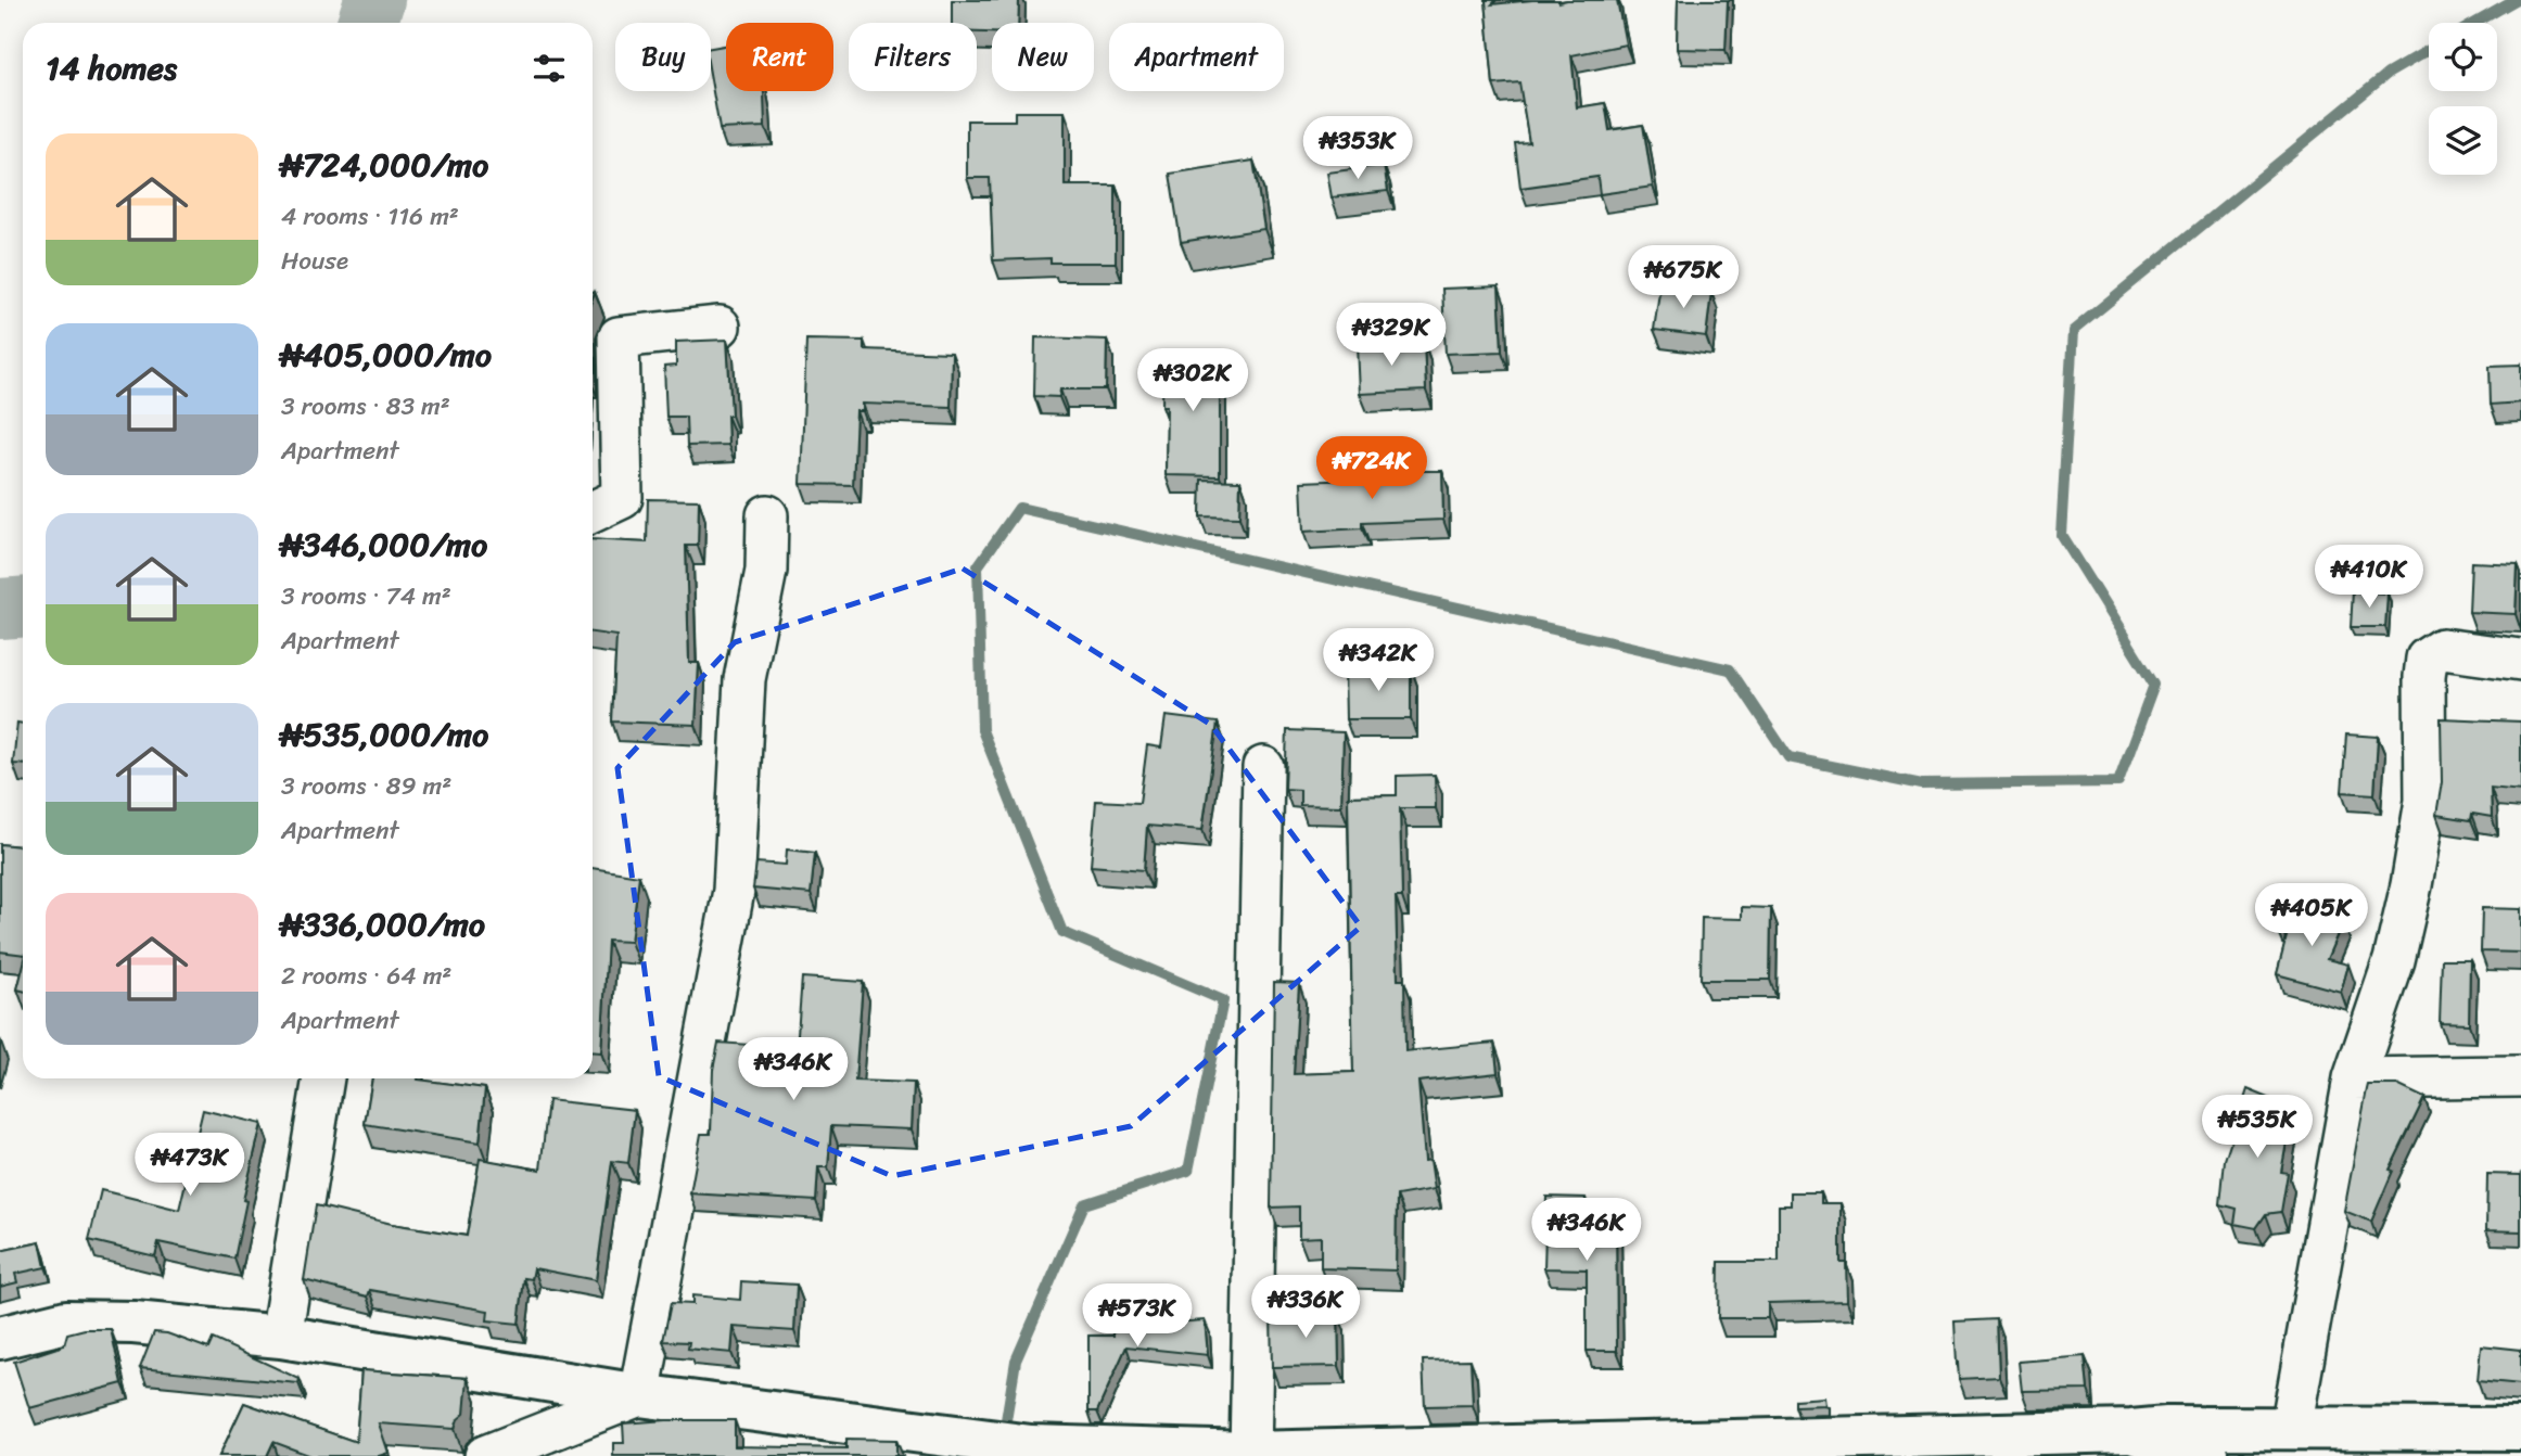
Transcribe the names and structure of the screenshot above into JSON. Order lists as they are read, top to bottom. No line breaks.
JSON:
{"page":{"chip":["Buy","Rent","Filters","New","Apartment"],"heading":"14 homes","list":[{"name":"₦724,000/mo","note":"4 rooms · 116 m² · House"},{"name":"₦405,000/mo","note":"3 rooms · 83 m² · Apartment"},{"name":"₦346,000/mo","note":"3 rooms · 74 m² · Apartment"},{"name":"₦535,000/mo","note":"3 rooms · 89 m² · Apartment"},{"name":"₦336,000/mo","note":"2 rooms · 64 m² · Apartment"}],"price":["₦353K","₦675K","₦329K","₦302K","₦724K","₦410K","₦342K","₦405K","₦346K","₦535K","₦473K","₦346K","₦336K","₦573K"]}}
